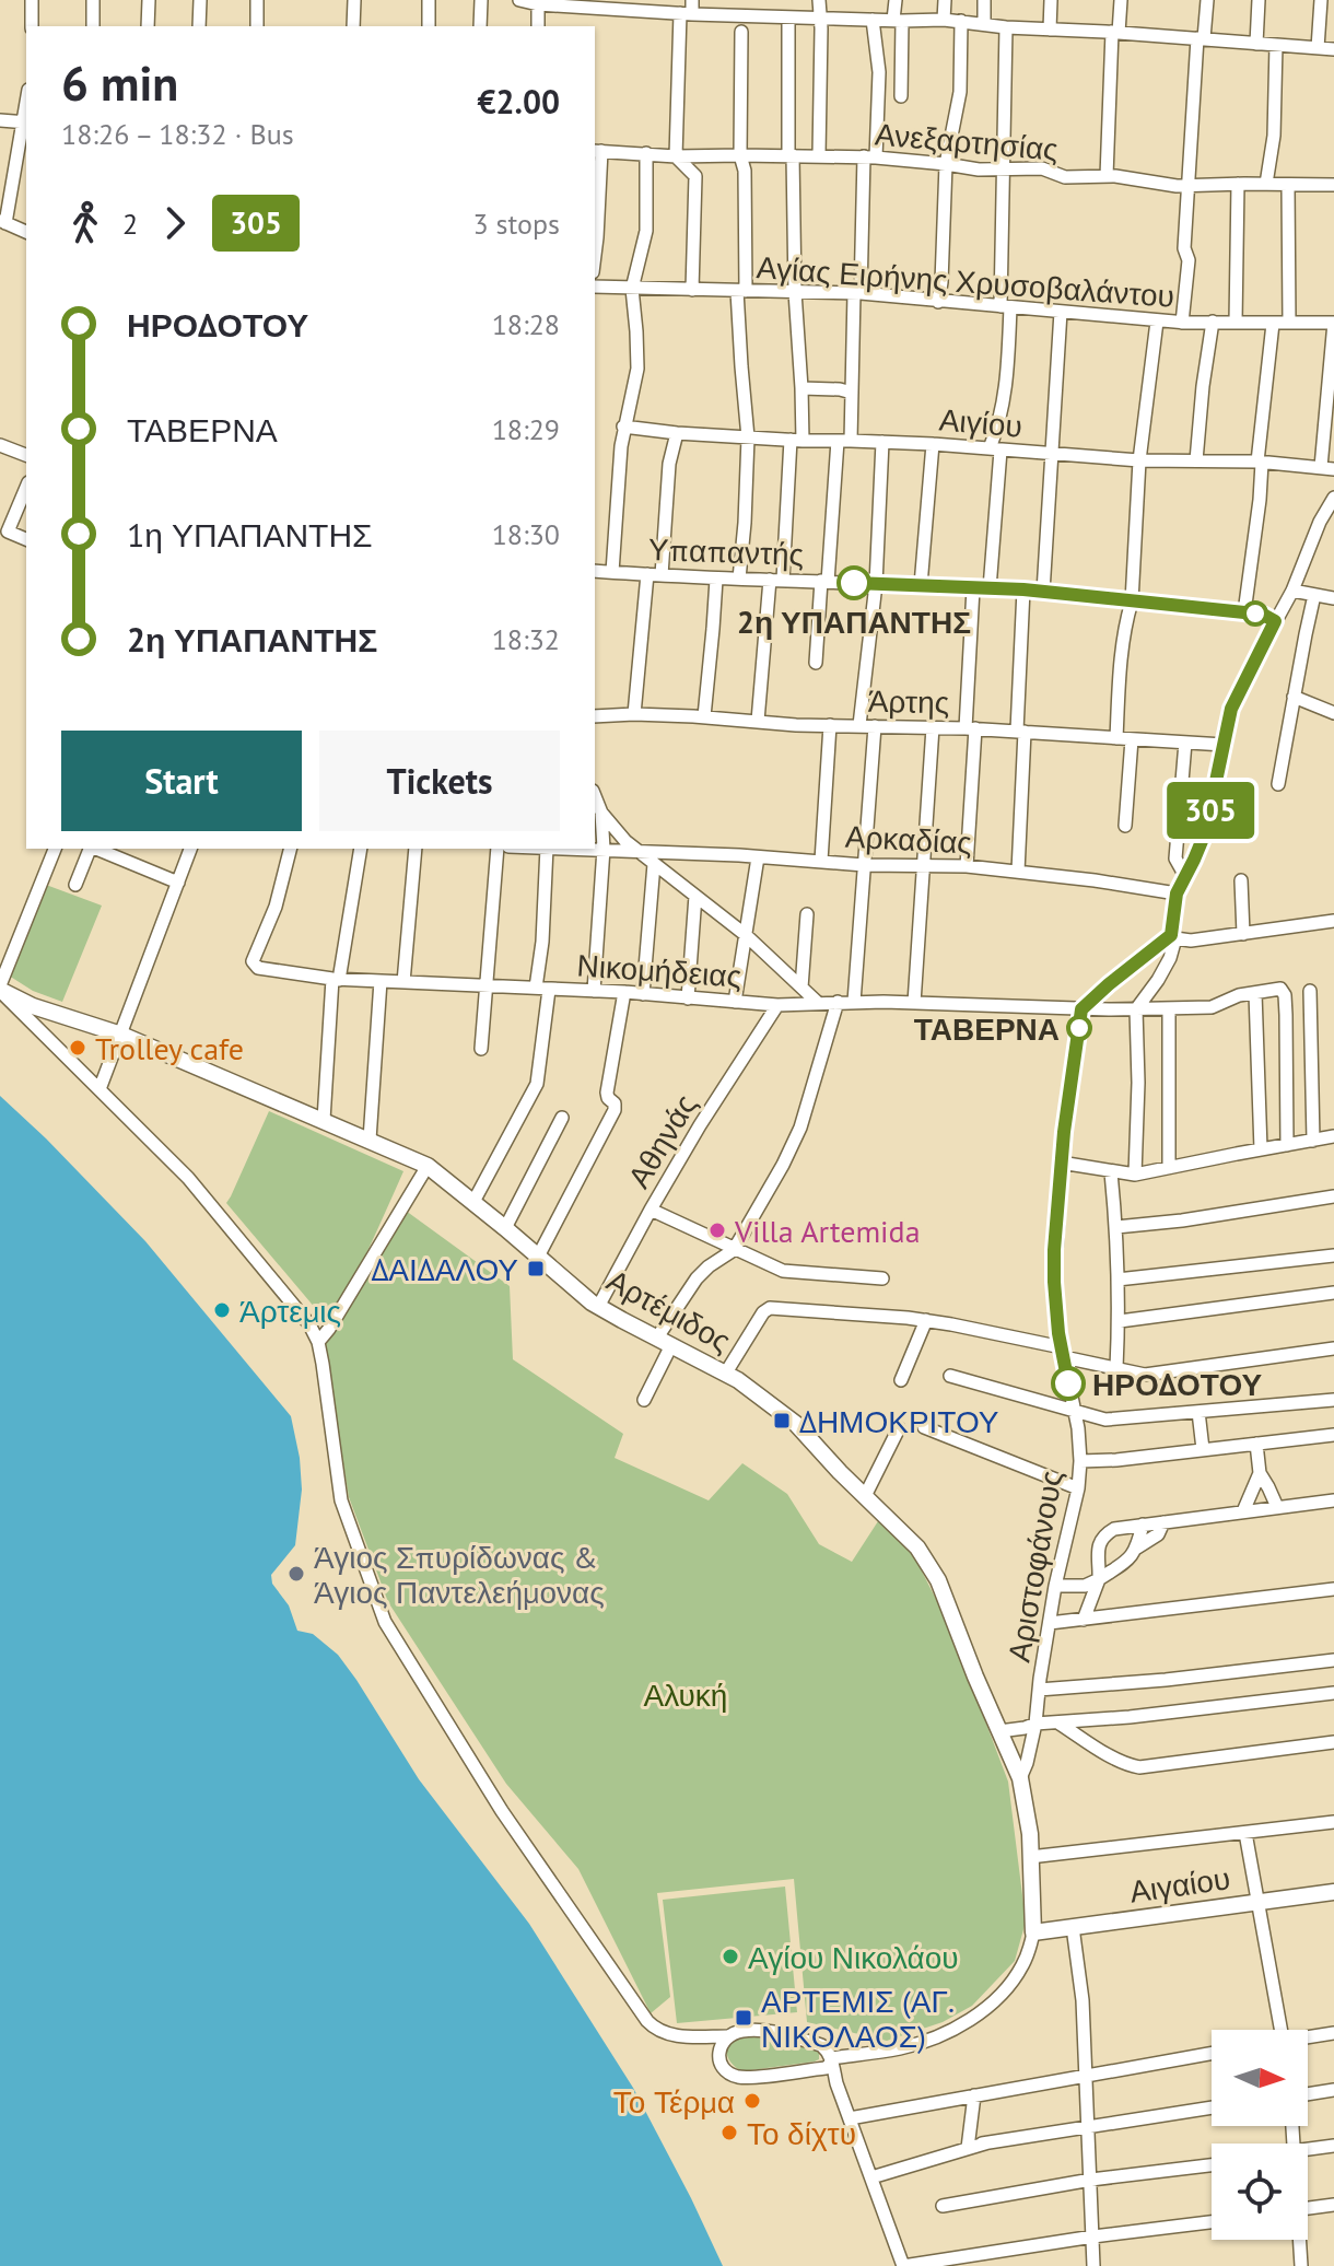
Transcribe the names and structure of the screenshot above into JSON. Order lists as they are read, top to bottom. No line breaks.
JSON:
{"streets":{"main road":["Αρτέμιδος","Αιγαίου"],"street":["Ανεξαρτησίας","Αγίας Ειρήνης Χρυσοβαλάντου","Αιγίου","Υπαπαντής","Άρτης","Αρκαδίας","Νικομήδειας","Αθηνάς","Αριστοφάνους"]},"crossings":[["Νικομήδειας","Αθηνάς"],["Νικομήδειας","Αριστοφάνους"],["Αθηνάς","Αρτέμιδος"],["Αρτέμιδος","Αριστοφάνους"],["Αρτέμιδος","Αιγαίου"]],"parks":["Αλυκή"],"places":{"other":["2η ΥΠΑΠΑΝΤΗΣ","ΤΑΒΕΡΝΑ","Trolley cafe","Villa Artemida","Άρτεμις","ΗΡΟΔΟΤΟΥ","Άγιος Σπυρίδωνας & Άγιος Παντελεήμονας","Αγίου Νικολάου","Το Τέρμα","Το δίχτυ"],"transit":["ΔΑΙΔΑΛΟΥ","ΔΗΜΟΚΡΙΤΟΥ","ΑΡΤΕΜΙΣ (ΑΓ. ΝΙΚΟΛΑΟΣ)"]},"lines":["bus line 305"],"north":"right","page":{"on_map":"305","heading":["6 min","18:26 – 18:32 · Bus","€2.00"],"legs":["2","305","3 stops"],"list":[{"name":"ΗΡΟΔΟΤΟΥ","value":"18:28"},{"name":"ΤΑΒΕΡΝΑ","value":"18:29"},{"name":"1η ΥΠΑΠΑΝΤΗΣ","value":"18:30"},{"name":"2η ΥΠΑΠΑΝΤΗΣ","value":"18:32"}],"buttons":["Start","Tickets"]}}
